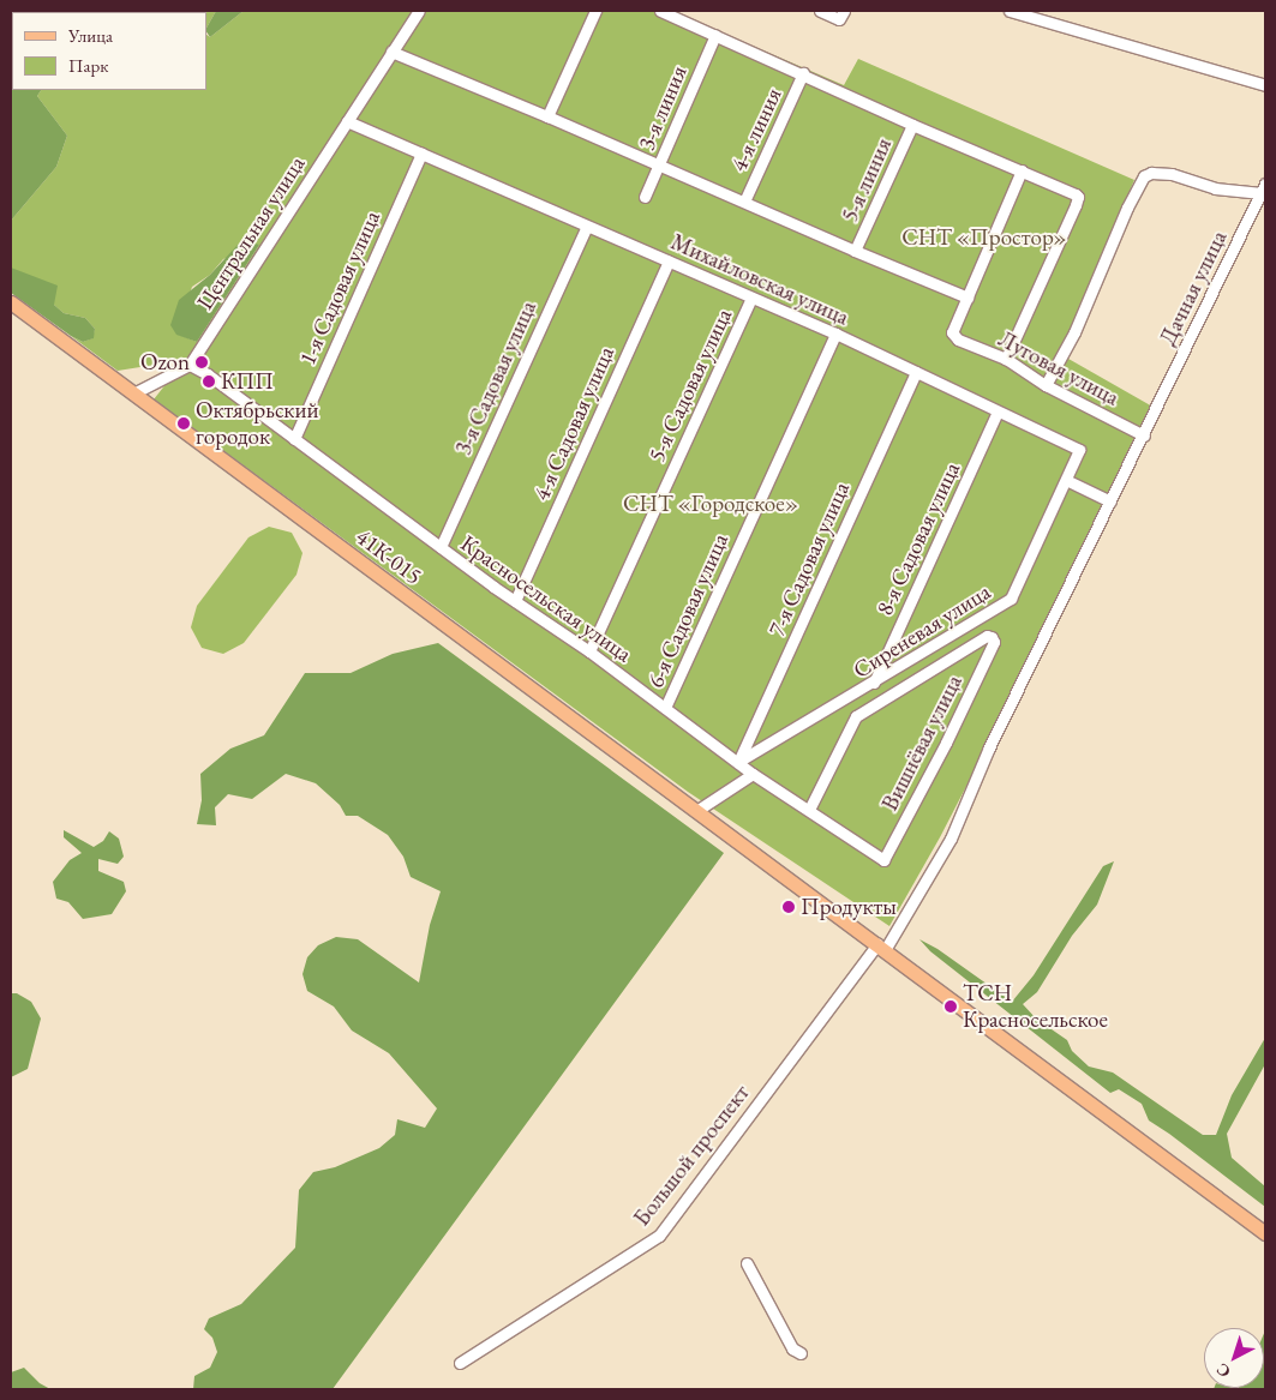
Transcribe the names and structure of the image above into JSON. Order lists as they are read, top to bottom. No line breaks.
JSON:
{"streets":{"main road":["41К-015"],"street":["3-я линия","4-я линия","5-я линия","Центральная улица","Михайловская улица","1-я Садовая улица","Дачная улица","Луговая улица","3-я Садовая улица","5-я Садовая улица","4-я Садовая улица","8-я Садовая улица","7-я Садовая улица","Красносельская улица","6-я Садовая улица","Сиреневая улица","Вишнёвая улица","Большой проспект"]},"crossings":[["Центральная улица","Михайловская улица"],["Центральная улица","Красносельская улица"],["Михайловская улица","1-я Садовая улица"],["Михайловская улица","3-я Садовая улица"],["Михайловская улица","5-я Садовая улица"],["Михайловская улица","4-я Садовая улица"],["Михайловская улица","8-я Садовая улица"],["Михайловская улица","7-я Садовая улица"],["Михайловская улица","6-я Садовая улица"],["Михайловская улица","Сиреневая улица"],["1-я Садовая улица","Красносельская улица"],["Дачная улица","Луговая улица"],["Дачная улица","Большой проспект"],["3-я Садовая улица","Красносельская улица"],["5-я Садовая улица","Красносельская улица"],["4-я Садовая улица","Красносельская улица"],["8-я Садовая улица","Сиреневая улица"],["41К-015","Большой проспект"],["7-я Садовая улица","Красносельская улица"],["7-я Садовая улица","Сиреневая улица"],["Красносельская улица","6-я Садовая улица"],["Красносельская улица","Сиреневая улица"],["Красносельская улица","Вишнёвая улица"]],"parks":["СНТ «Простор»","СНТ «Городское»"],"places":["Ozon","КПП","Октябрьский городок","Продукты","ТСН Красносельское"],"legend":["Улица","Парк"],"north":"bottom left"}
